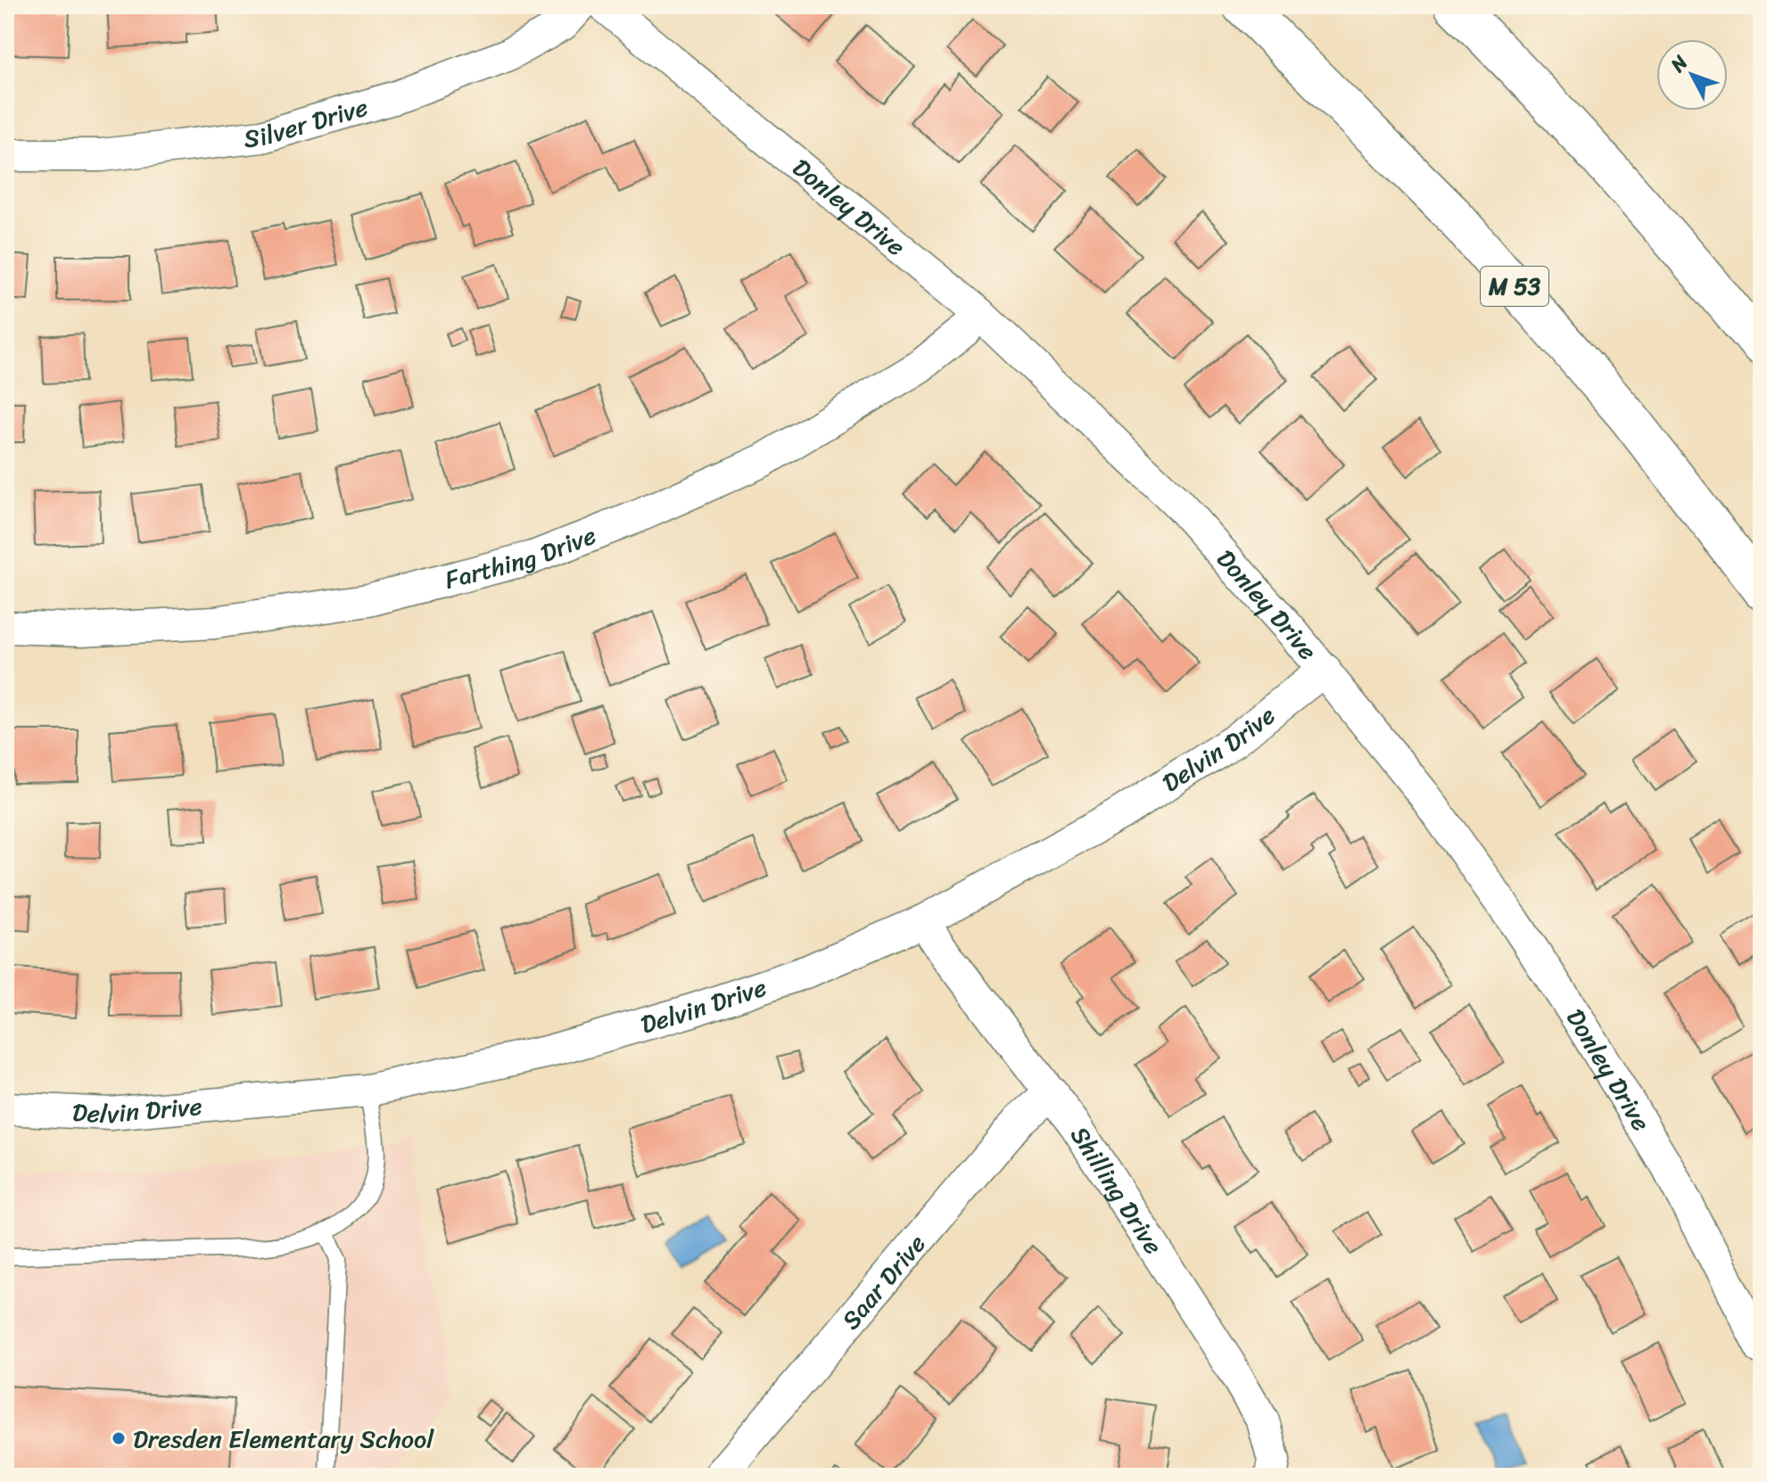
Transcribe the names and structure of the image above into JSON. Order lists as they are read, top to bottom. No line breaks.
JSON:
{"streets":{"highway":["M 53"],"street":["Silver Drive","Donley Drive","Farthing Drive","Delvin Drive","Shilling Drive","Saar Drive"]},"crossings":[["Donley Drive","Farthing Drive"],["Donley Drive","Delvin Drive"],["Delvin Drive","Shilling Drive"],["Shilling Drive","Saar Drive"]],"places":["Dresden Elementary School"],"north":"top left"}
